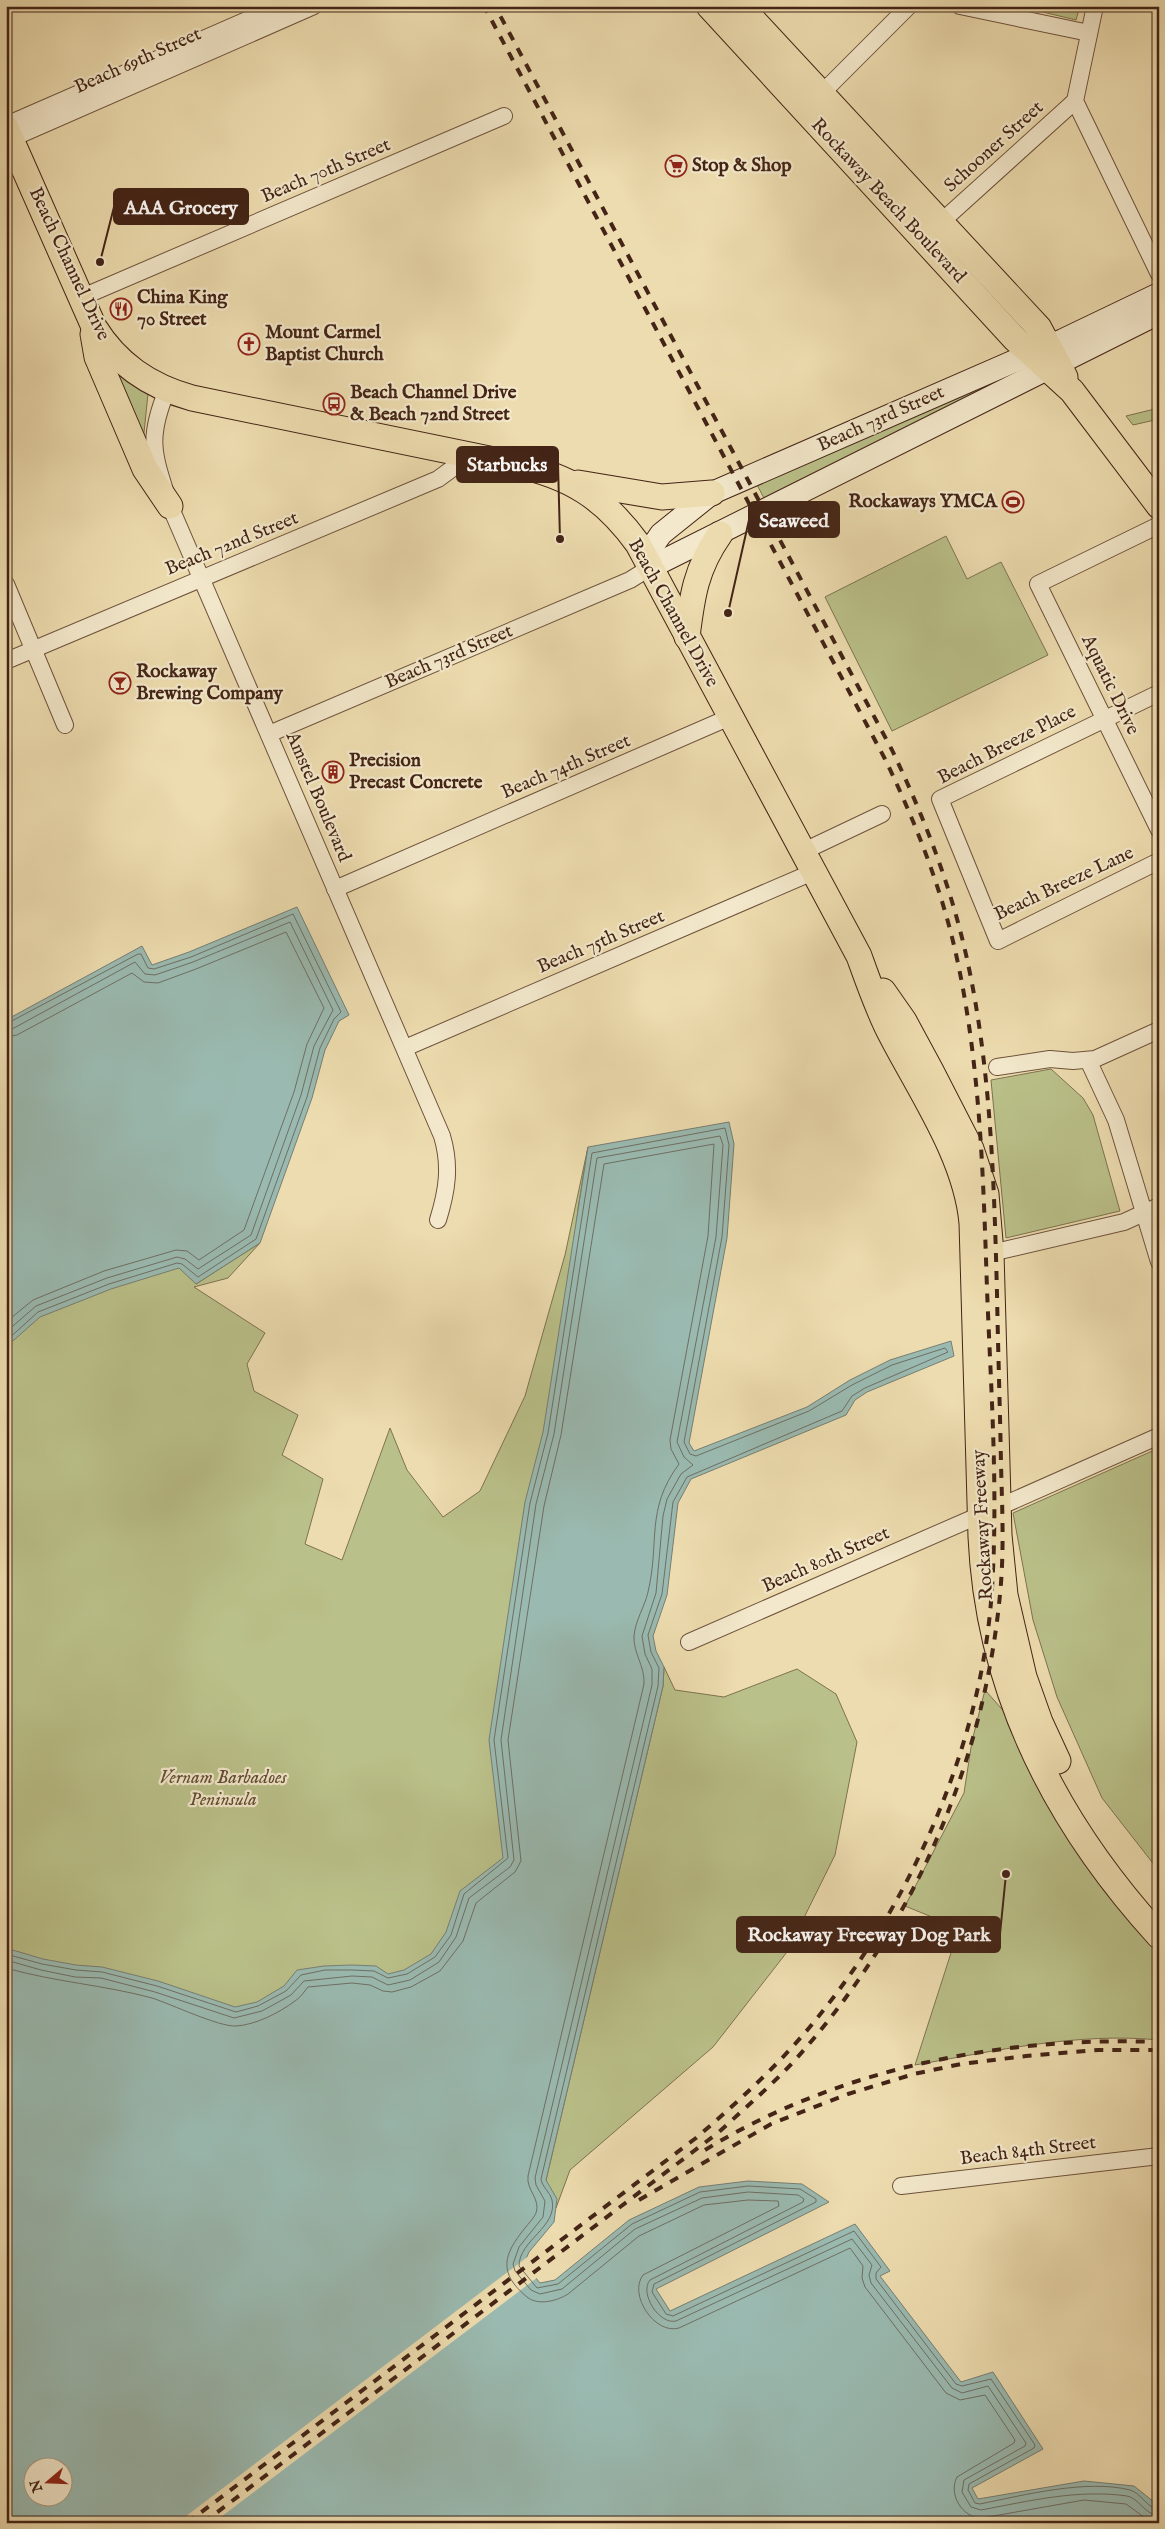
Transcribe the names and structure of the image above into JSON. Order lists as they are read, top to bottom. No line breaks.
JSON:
{"streets":{"main road":["Rockaway Beach Boulevard","Beach Channel Drive","Rockaway Freeway"],"street":["Beach 69th Street","Schooner Street","Beach 70th Street","Beach 73rd Street","Beach 72nd Street","Aquatic Drive","Beach Breeze Place","Beach 74th Street","Amstel Boulevard","Beach Breeze Lane","Beach 75th Street","Beach 80th Street","Beach 84th Street"]},"crossings":[["Beach 69th Street","Beach Channel Drive"],["Schooner Street","Rockaway Beach Boulevard"],["Beach 70th Street","Beach Channel Drive"],["Rockaway Beach Boulevard","Beach 73rd Street"],["Beach Channel Drive","Beach 73rd Street"],["Beach Channel Drive","Beach 72nd Street"],["Beach Channel Drive","Beach 74th Street"],["Beach Channel Drive","Amstel Boulevard"],["Beach Channel Drive","Beach 75th Street"],["Beach Channel Drive","Rockaway Freeway"],["Beach 73rd Street","Amstel Boulevard"],["Beach 72nd Street","Amstel Boulevard"],["Aquatic Drive","Beach Breeze Place"],["Beach Breeze Place","Beach Breeze Lane"],["Beach 74th Street","Amstel Boulevard"],["Amstel Boulevard","Beach 75th Street"],["Rockaway Freeway","Beach 80th Street"]],"parks":["Vernam Barbadoes Peninsula"],"places":{"supermarket":["Stop & Shop"],"other":["AAA Grocery","Starbucks","Seaweed","Rockaway Freeway Dog Park"],"restaurant":["China King 70 Street"],"church":["Mount Carmel Baptist Church"],"bus stop":["Beach Channel Drive & Beach 72nd Street"],"sports":["Rockaways YMCA"],"bar":["Rockaway Brewing Company"],"building":["Precision Precast Concrete"]},"north":"left"}
